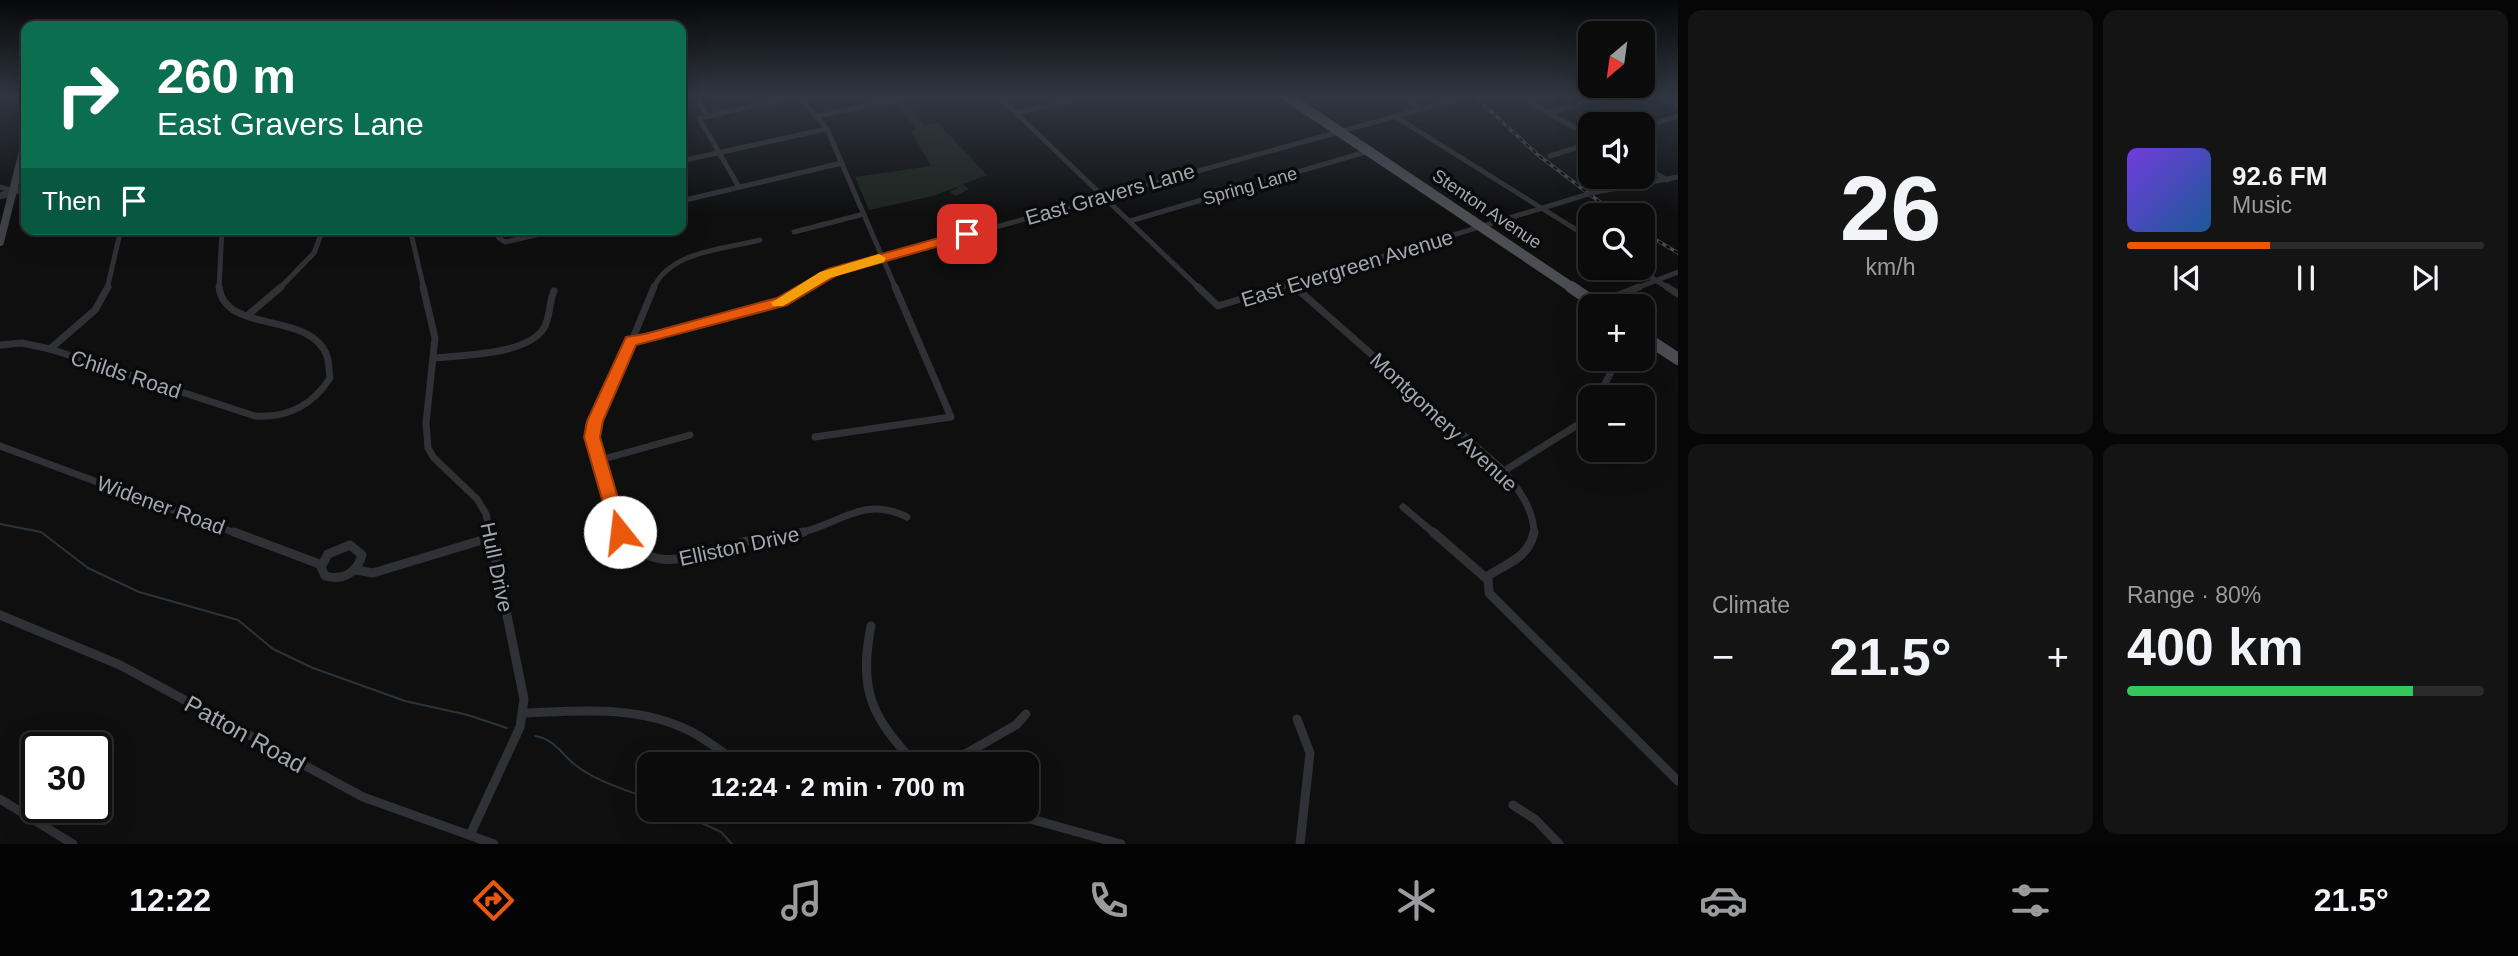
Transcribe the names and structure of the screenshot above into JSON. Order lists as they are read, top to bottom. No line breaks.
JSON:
{"streets":{"main road":["Stenton Avenue"],"street":["Spring Lane","East Gravers Lane","East Evergreen Avenue","Childs Road","Montgomery Avenue","Widener Road","Elliston Drive","Hull Drive","Patton Road"]},"crossings":[["Spring Lane","Stenton Avenue"],["Spring Lane","East Evergreen Avenue"],["East Gravers Lane","Elliston Drive"],["Stenton Avenue","East Evergreen Avenue"],["East Evergreen Avenue","Montgomery Avenue"],["Hull Drive","Patton Road"]],"north":"bottom left","page":{"tile":[["26","km/h"],"Climate",["Range · 80%","400 km"]],"map_buttons":["+","−"],"turn":["260 m","East Gravers Lane"],"song":["92.6 FM","Music"],"then":"Then","heat":["−","21.5°","+"],"limit":"30","trip":"12:24 · 2 min · 700 m","tabs":["12:22","21.5°"]}}
